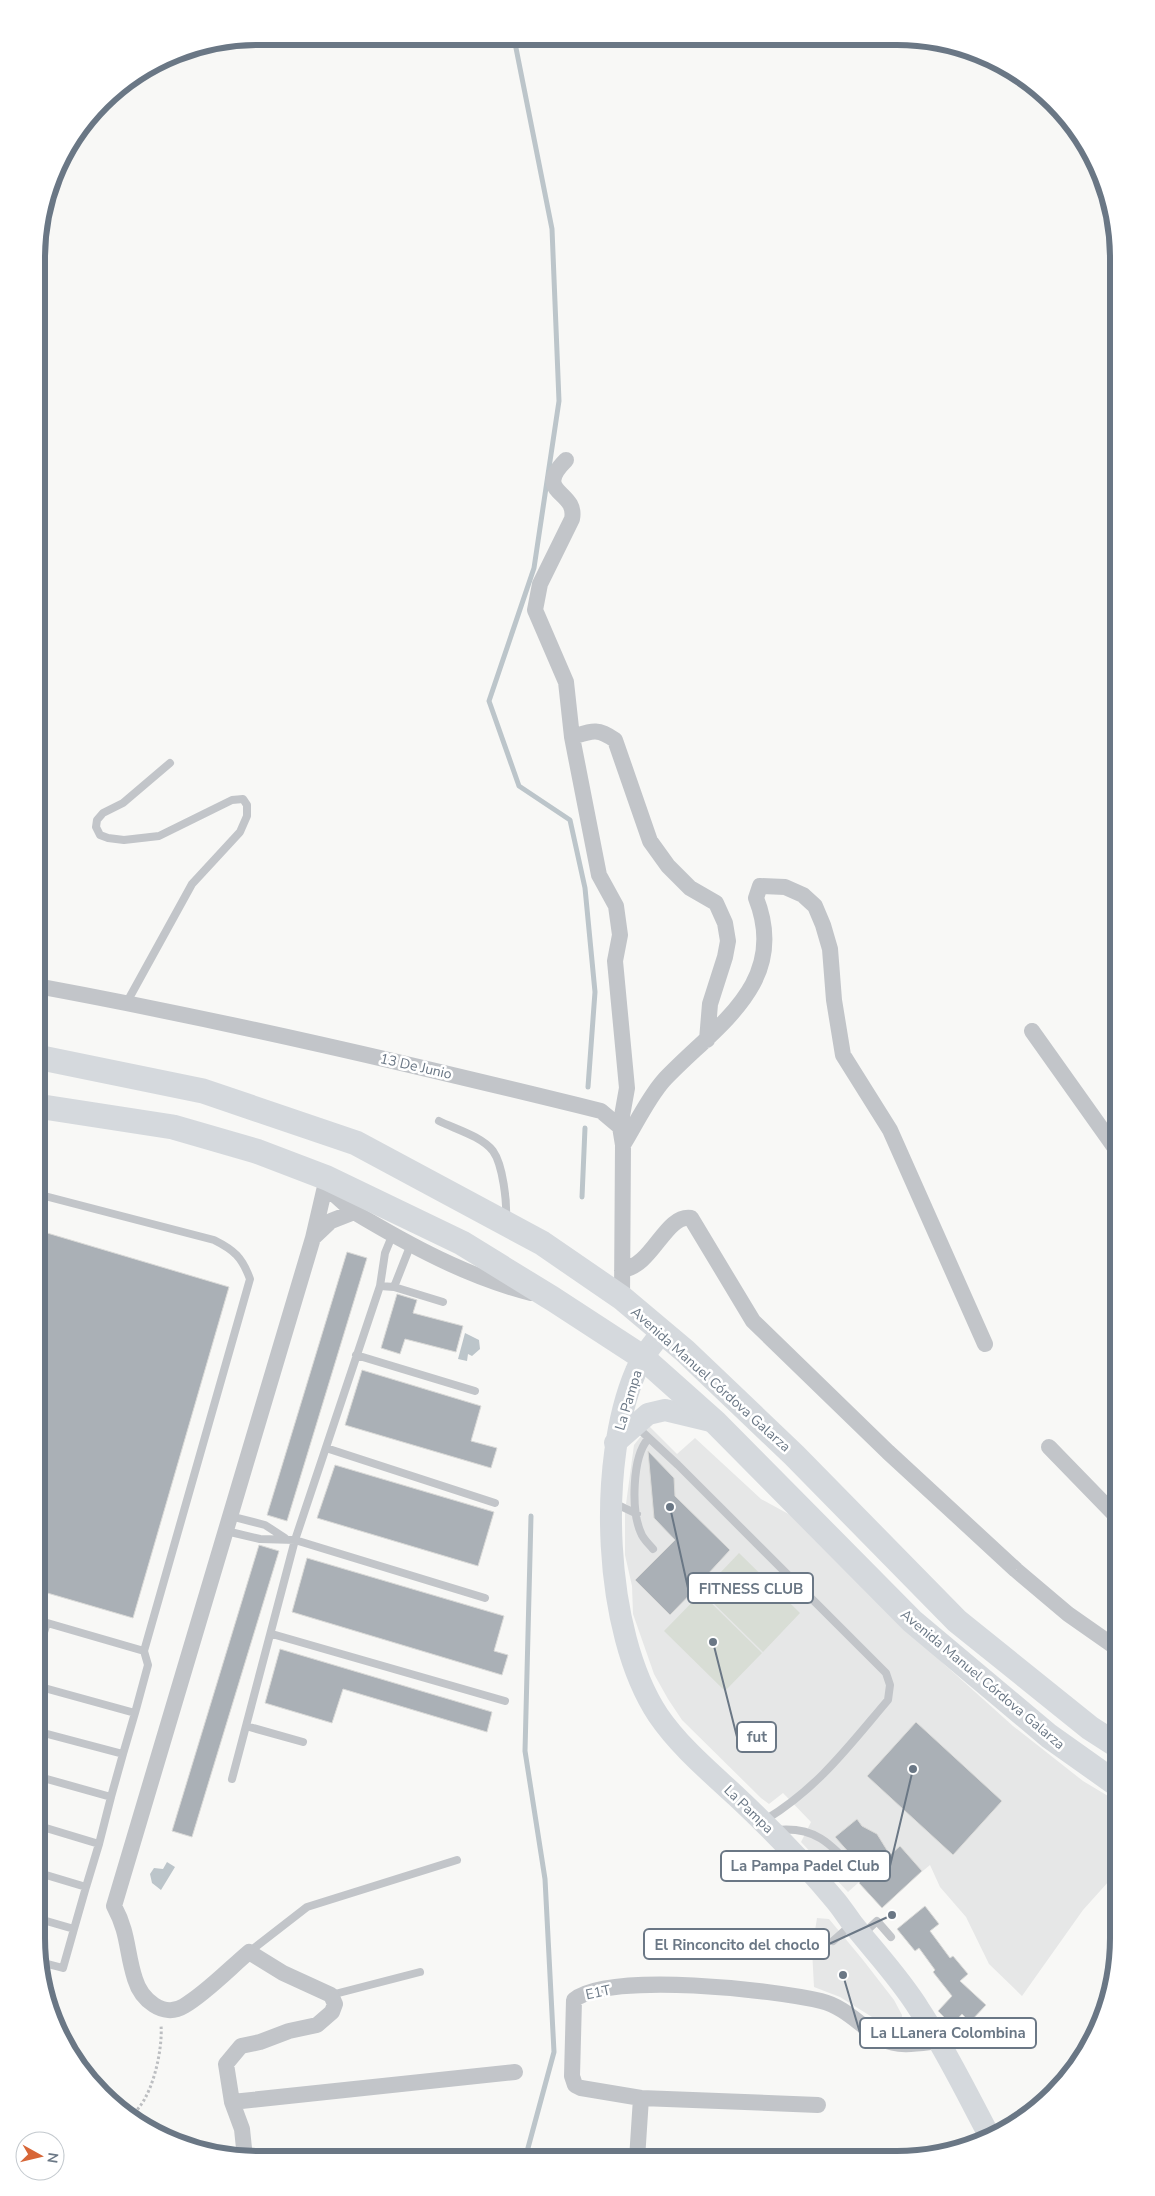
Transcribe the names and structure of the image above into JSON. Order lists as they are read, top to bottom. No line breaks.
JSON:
{"streets":{"main road":["Avenida Manuel Córdova Galarza"],"street":["13 De Junio","La Pampa","E1T"]},"crossings":[["Avenida Manuel Córdova Galarza","La Pampa"],["La Pampa","E1T"]],"places":["FITNESS CLUB","fut","La Pampa Padel Club","El Rinconcito del choclo","La LLanera Colombina"],"north":"right"}
